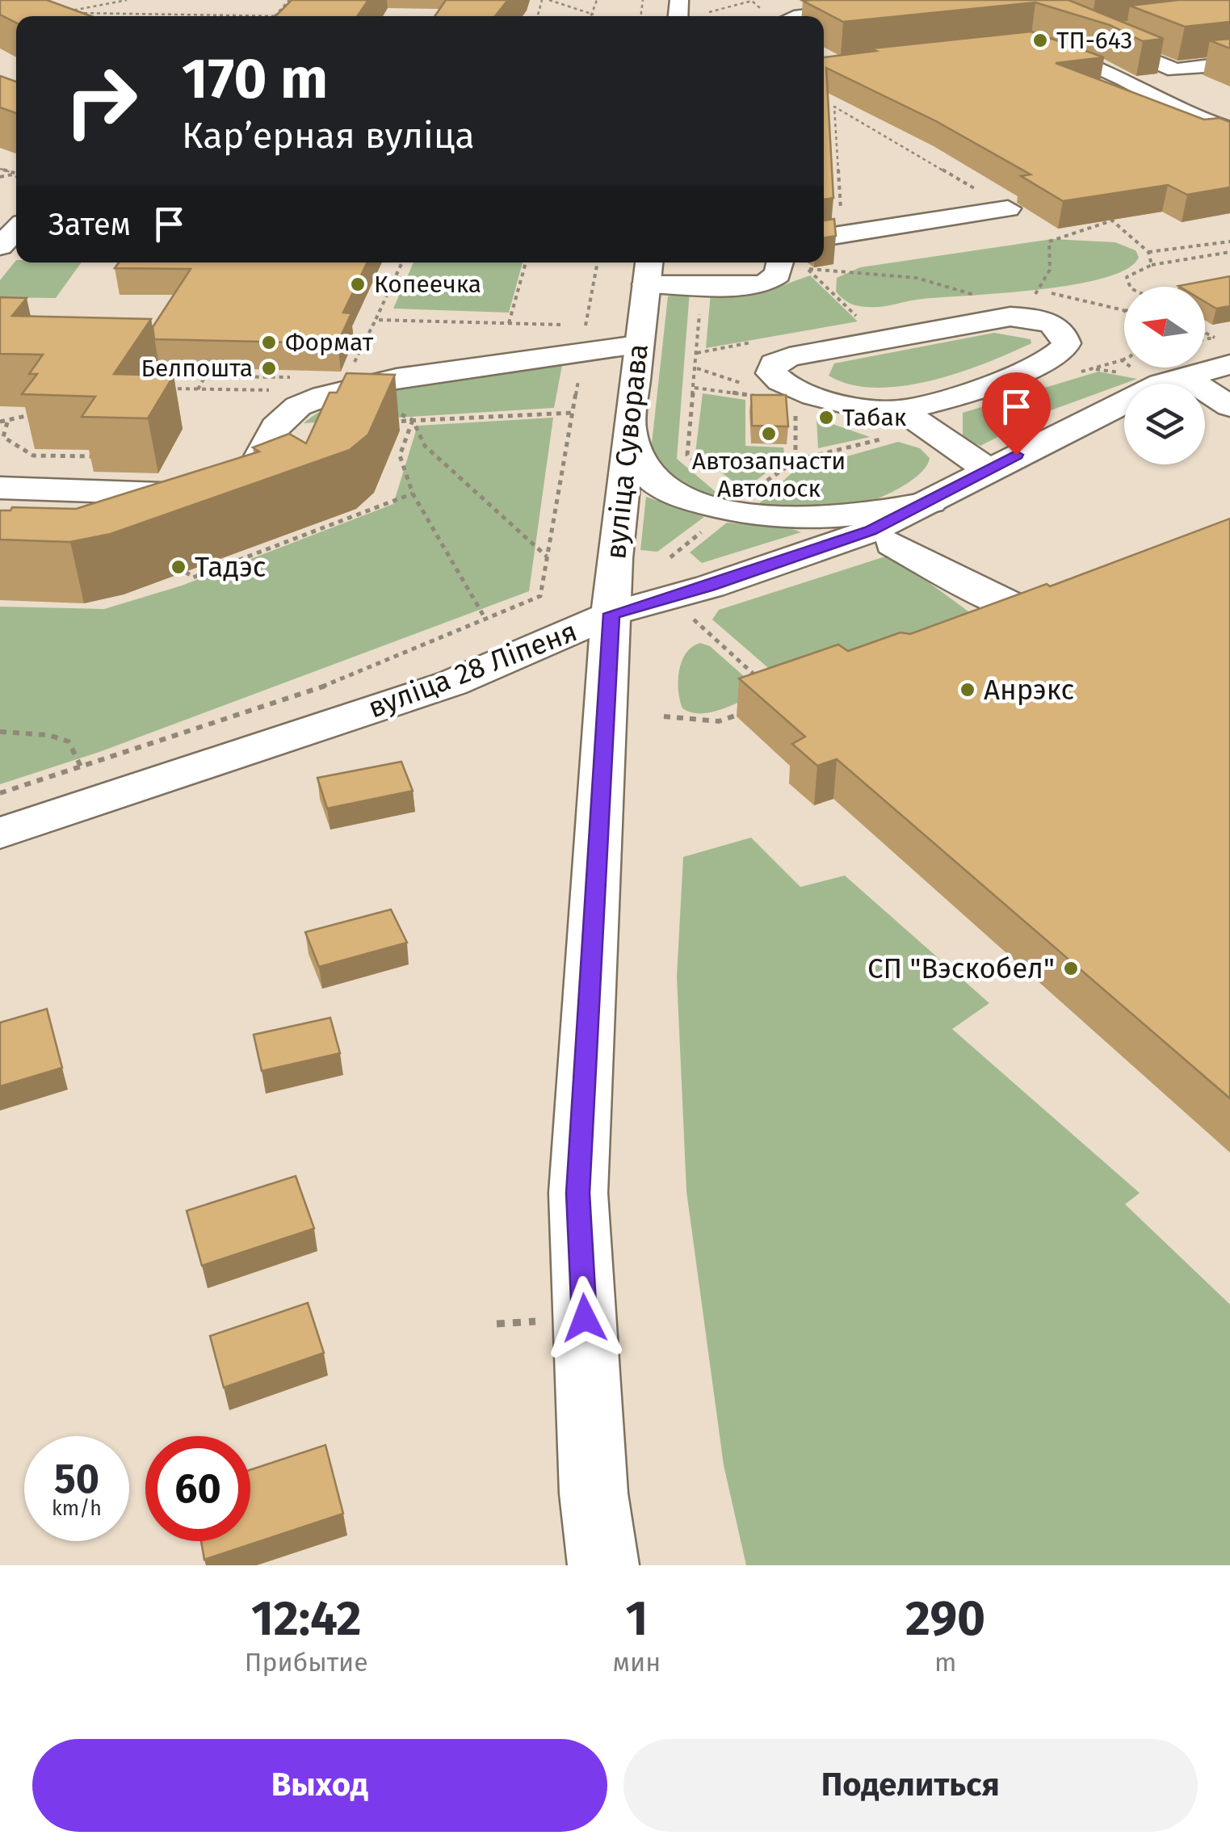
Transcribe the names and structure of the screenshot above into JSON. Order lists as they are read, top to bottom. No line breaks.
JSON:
{"streets":{"main road":["вуліца Суворава","вуліца 28 Ліпеня"]},"crossings":[["вуліца Суворава","вуліца 28 Ліпеня"]],"places":["ТП-643","Копеечка","Формат","Белпошта","Табак","Автозапчасти Автолоск","Тадэс","Анрэкс","СП \"Вэскобел\""],"north":"left","page":{"turn":["170 m","Карʼерная вуліца"],"then":"Затем","speed":"50 km/h","limit":"60","eta":["12:42","Прибытие","1","мин","290","m"],"buttons":["Выход","Поделиться"]}}
